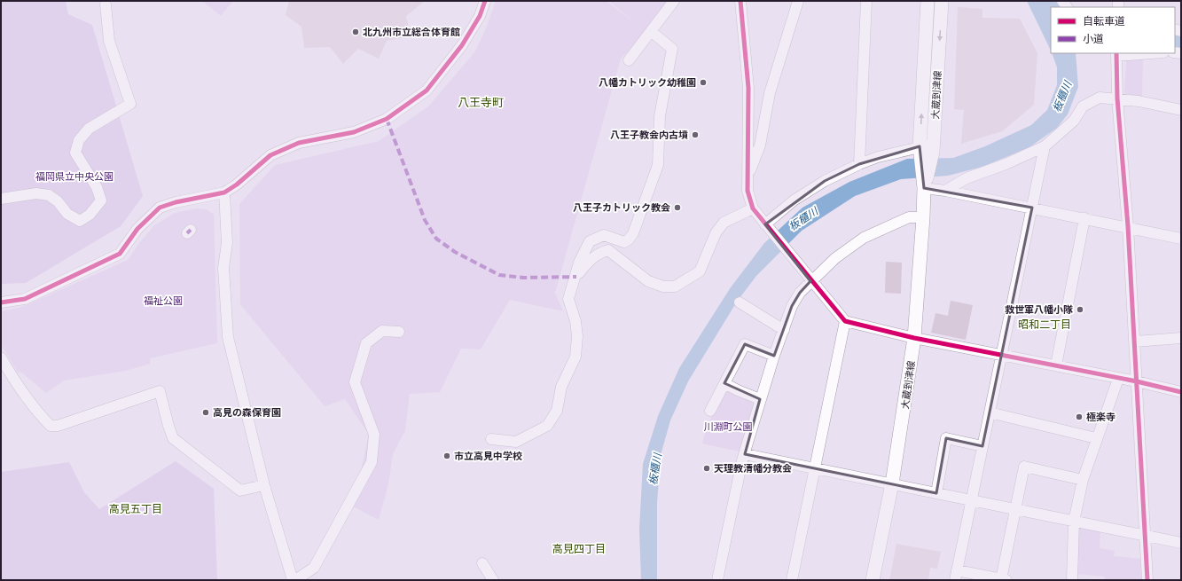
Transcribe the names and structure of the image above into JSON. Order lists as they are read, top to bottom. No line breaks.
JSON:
{"streets":{"main road":["大蔵到津線"]},"districts":["八王寺町","昭和二丁目","高見五丁目","高見四丁目"],"water":["板櫃川"],"parks":["福岡県立中央公園","福祉公園","川淵町公園"],"places":["北九州市立総合体育館","八幡カトリック幼稚園","八王子教会内古墳","八王子カトリック教会","救世軍八幡小隊","高見の森保育園","極楽寺","市立高見中学校","天理教清幡分教会"],"legend":["自転車道","小道"]}
